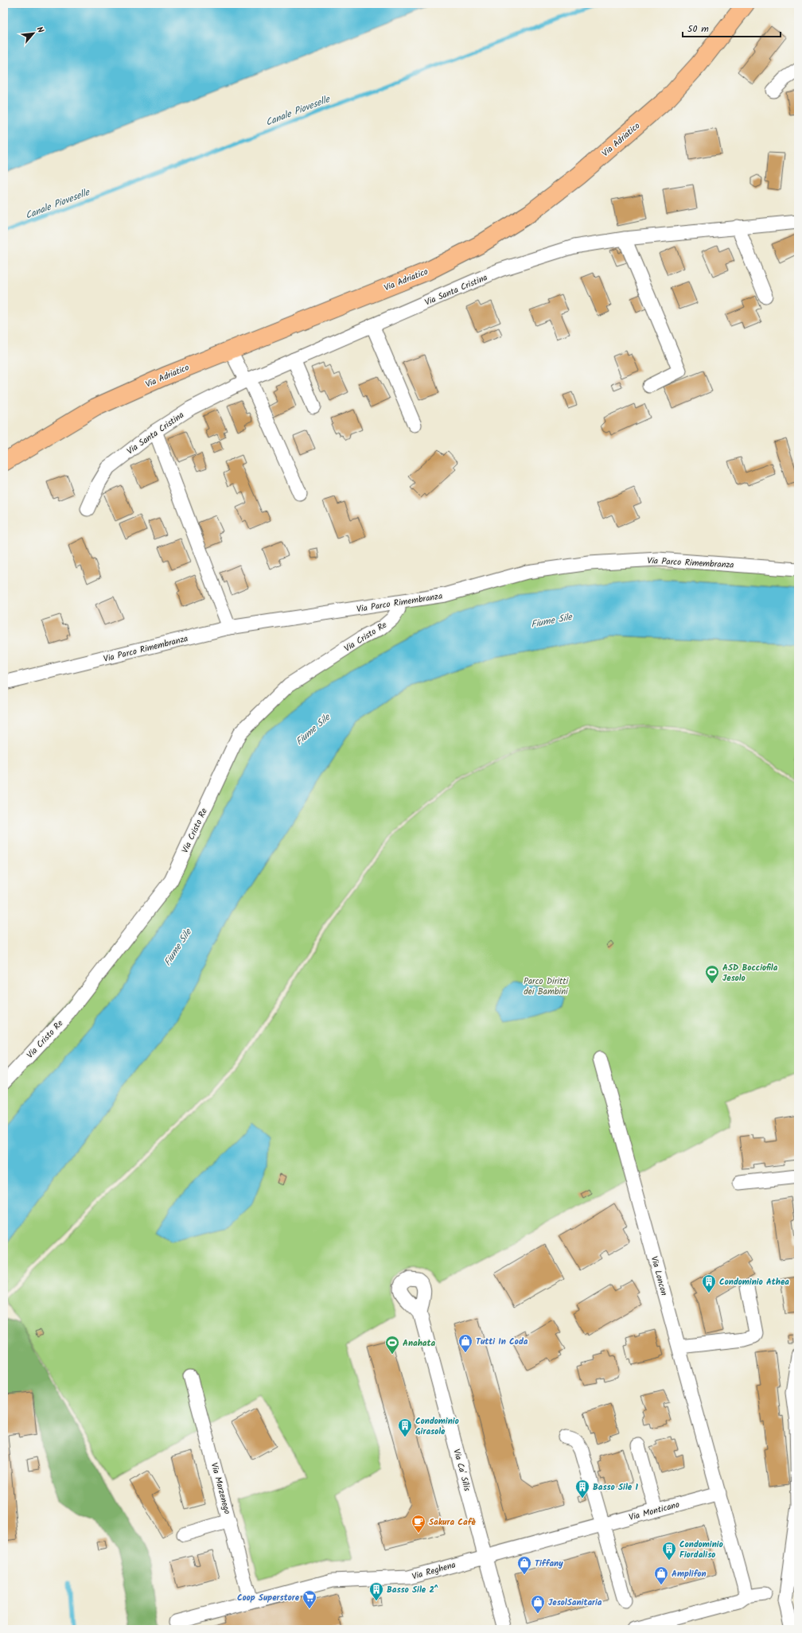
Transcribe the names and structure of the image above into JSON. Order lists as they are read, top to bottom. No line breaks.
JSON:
{"streets":{"main road":["Via Adriatico"],"street":["Via Santa Cristina","Via Parco Rimembranza","Via Cristo Re","Via Loncon","Via Ca' Silis","Via Marzenego","Via Monticano","Via Reghena"]},"crossings":[["Via Parco Rimembranza","Via Cristo Re"],["Via Loncon","Via Monticano"],["Via Ca' Silis","Via Monticano"],["Via Ca' Silis","Via Reghena"],["Via Marzenego","Via Reghena"],["Via Monticano","Via Reghena"]],"water":["Canale Pioveselle","Fiume Sile"],"parks":["Parco Diritti dei Bambini"],"places":{"sports":["ASD Bocciofila Jesolo","Anahata"],"building":["Condominio Athea","Condominio Girasole","Basso Sile 1","Condominio Fiordaliso","Basso Sile 2^"],"shop":["Tutti In Coda","Tiffany","Amplifon","JesolSanitaria"],"cafe":["Sakura Cafè"],"supermarket":["Coop Superstore"]},"scale_bar":"50 m","north":"top right"}
